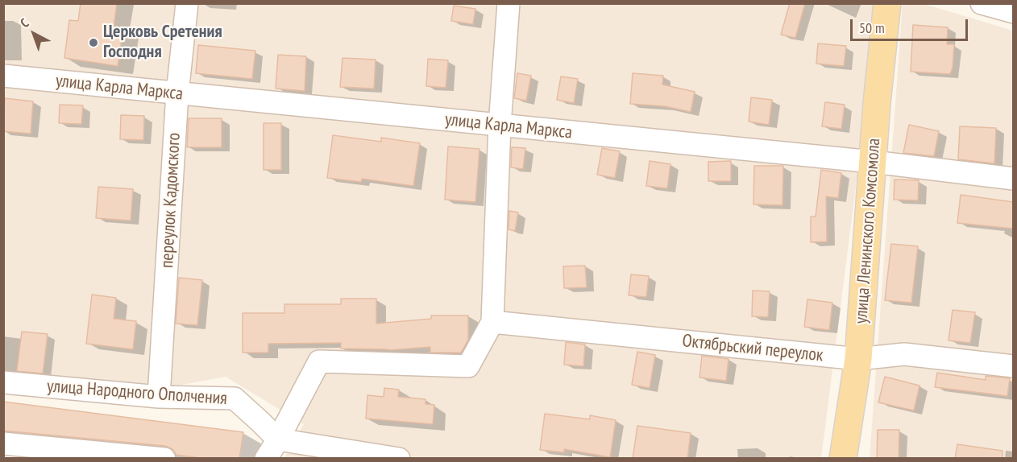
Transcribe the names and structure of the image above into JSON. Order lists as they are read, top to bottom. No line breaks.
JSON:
{"streets":{"main road":["улица Ленинского Комсомола"],"street":["улица Карла Маркса","переулок Кадомского","Октябрьский переулок","улица Народного Ополчения"]},"crossings":[["улица Карла Маркса","переулок Кадомского"],["улица Карла Маркса","улица Ленинского Комсомола"],["переулок Кадомского","улица Народного Ополчения"],["улица Ленинского Комсомола","Октябрьский переулок"]],"places":["Церковь Сретения Господня"],"scale_bar":"50 m","north":"top left"}
